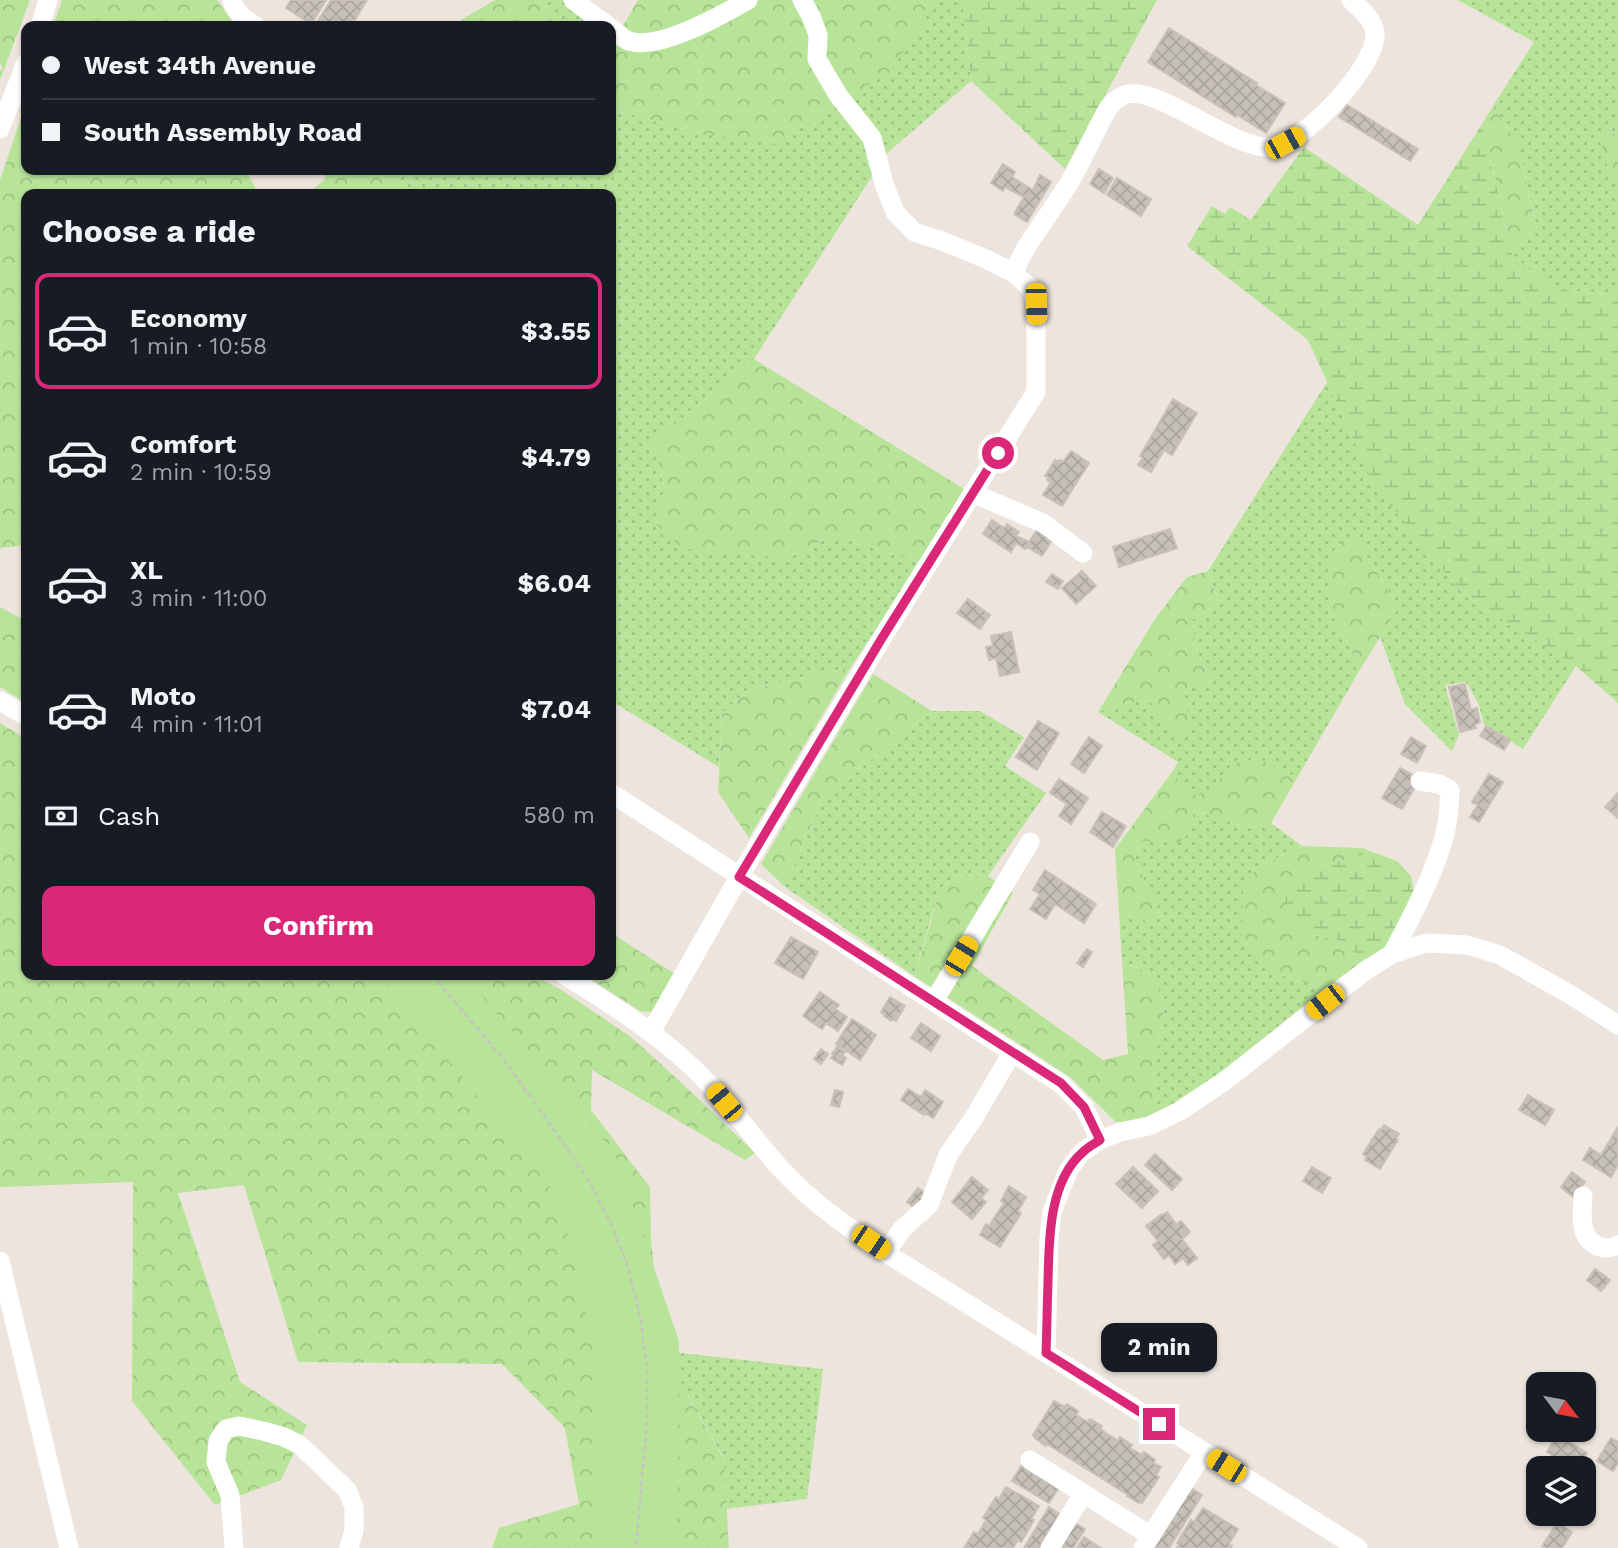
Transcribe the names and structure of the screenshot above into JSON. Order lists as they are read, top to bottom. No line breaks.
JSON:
{"north":"bottom right","page":{"banner":["West 34th Avenue","South Assembly Road"],"heading":"Choose a ride","list":[{"name":"Economy","note":"1 min · 10:58","value":"$3.55"},{"name":"Comfort","note":"2 min · 10:59","value":"$4.79"},{"name":"XL","note":"3 min · 11:00","value":"$6.04"},{"name":"Moto","note":"4 min · 11:01","value":"$7.04"}],"pay":["Cash","580 m"],"buttons":"Confirm","bubble":"2 min"}}
